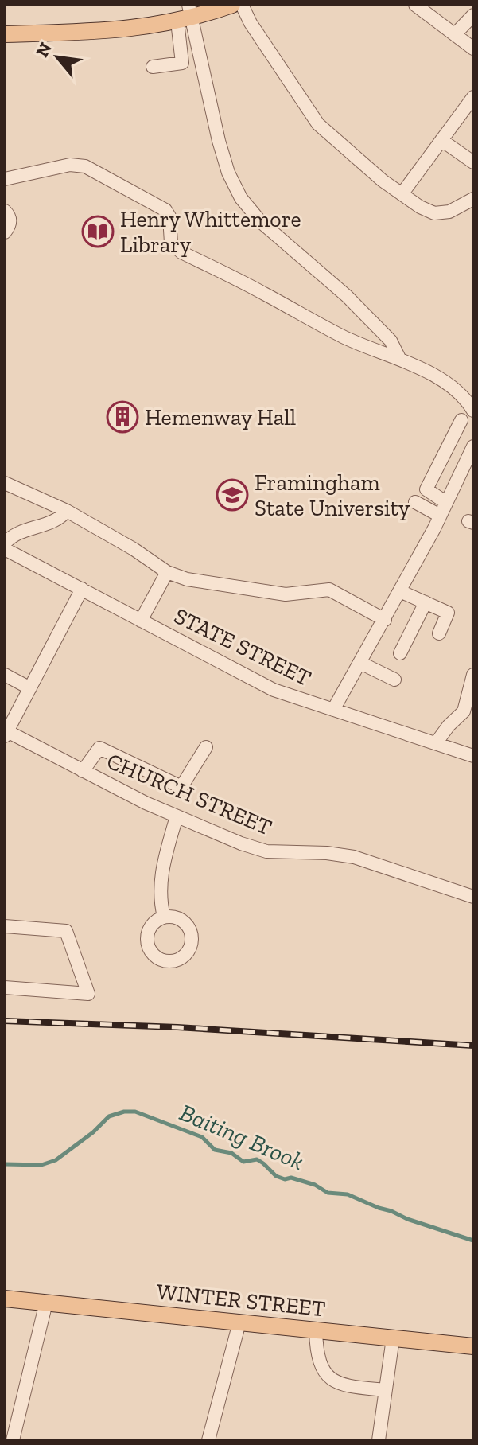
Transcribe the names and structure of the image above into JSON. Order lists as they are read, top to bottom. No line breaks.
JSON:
{"streets":{"main road":["WINTER STREET"],"street":["STATE STREET","CHURCH STREET"]},"water":["Baiting Brook"],"places":{"library":["Henry Whittemore Library"],"building":["Hemenway Hall"],"school or university":["Framingham State University"]},"north":"top left"}
